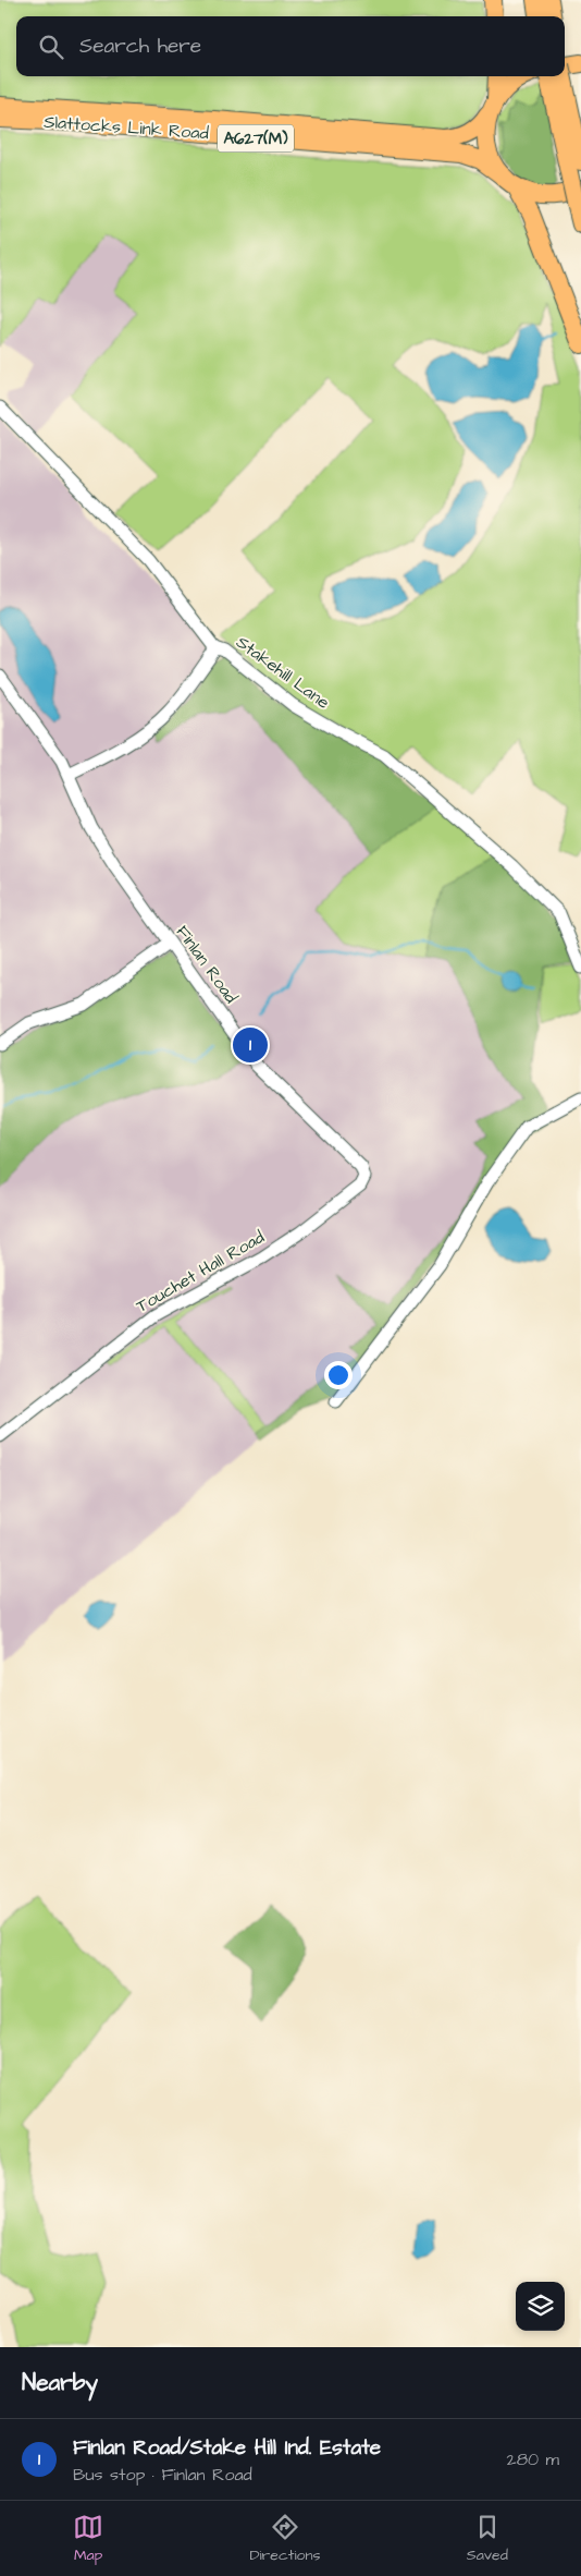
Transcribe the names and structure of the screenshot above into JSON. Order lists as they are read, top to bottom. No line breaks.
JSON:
{"streets":{"highway":["Slattocks Link Road","A627(M)"],"street":["Stakehill Lane","Finlan Road","Touchet Hall Road"]},"crossings":[["Slattocks Link Road","A627(M)"],["Finlan Road","Touchet Hall Road"]],"page":{"search":"Search here","pins":"1","heading":"Nearby","list":[{"mark":"1","name":"Finlan Road/Stake Hill Ind. Estate","note":"Bus stop · Finlan Road","value":"280 m"}],"nav":["Map","Directions","Saved"]}}
